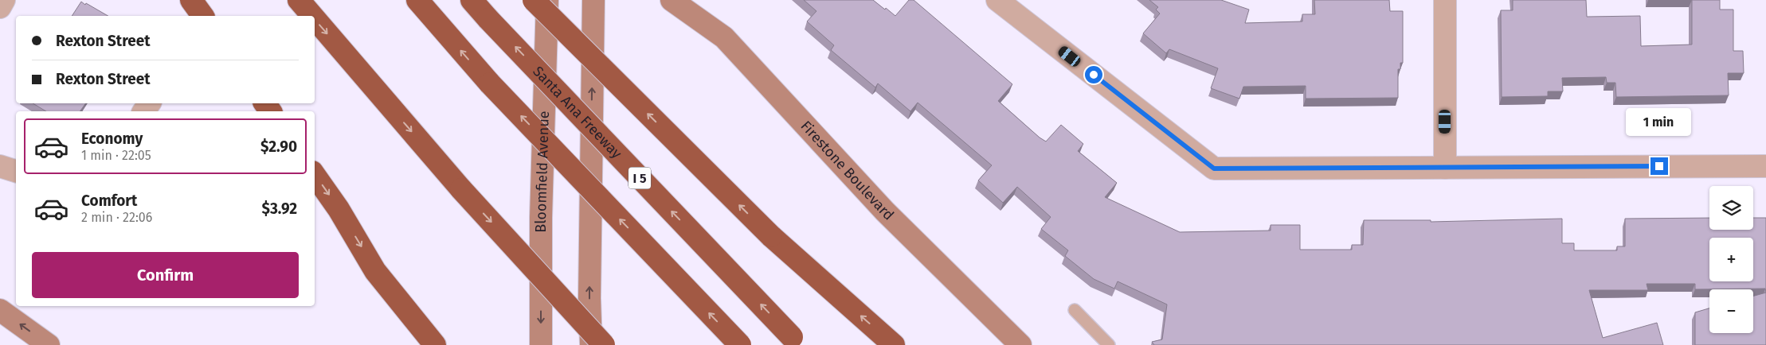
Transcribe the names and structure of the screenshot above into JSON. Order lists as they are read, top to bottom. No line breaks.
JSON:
{"streets":{"highway":["Santa Ana Freeway","I 5"],"main road":["Firestone Boulevard","Bloomfield Avenue"]},"page":{"banner":["Rexton Street","Rexton Street"],"bubble":"1 min","list":[{"name":"Economy","note":"1 min · 22:05","value":"$2.90"},{"name":"Comfort","note":"2 min · 22:06","value":"$3.92"}],"map_buttons":["+","−"],"buttons":"Confirm"}}
